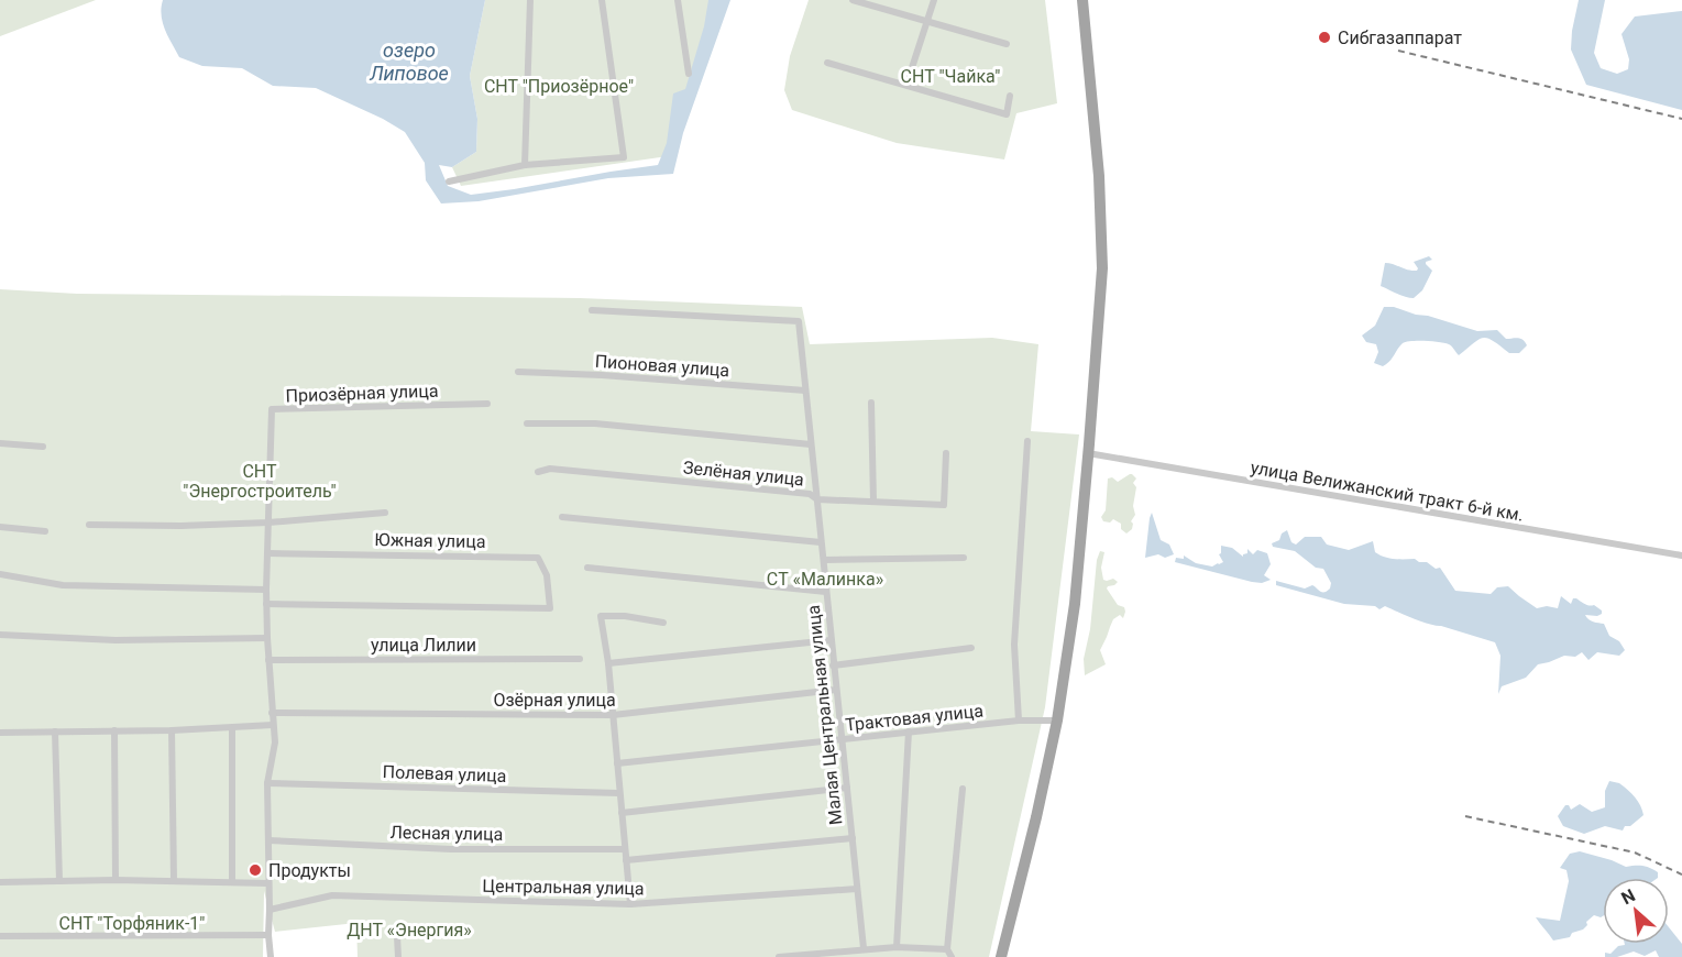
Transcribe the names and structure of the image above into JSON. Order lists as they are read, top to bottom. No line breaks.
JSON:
{"streets":{"street":["Пионовая улица","Приозёрная улица","Зелёная улица","улица Велижанский тракт 6-й км.","Южная улица","улица Лилии","Озёрная улица","Малая Центральная улица","Трактовая улица","Полевая улица","Лесная улица","Центральная улица"]},"crossings":[["Пионовая улица","Малая Центральная улица"],["Зелёная улица","Малая Центральная улица"],["Озёрная улица","Малая Центральная улица"],["Малая Центральная улица","Трактовая улица"],["Малая Центральная улица","Центральная улица"]],"water":["озеро Липовое"],"parks":["СНТ \"Чайка\"","СНТ \"Приозёрное\"","СНТ \"Энергостроитель\"","CТ «Малинка»","СНТ \"Торфяник-1\"","ДНТ «Энергия»"],"places":["Сибгазаппарат","Продукты"],"north":"top left"}
